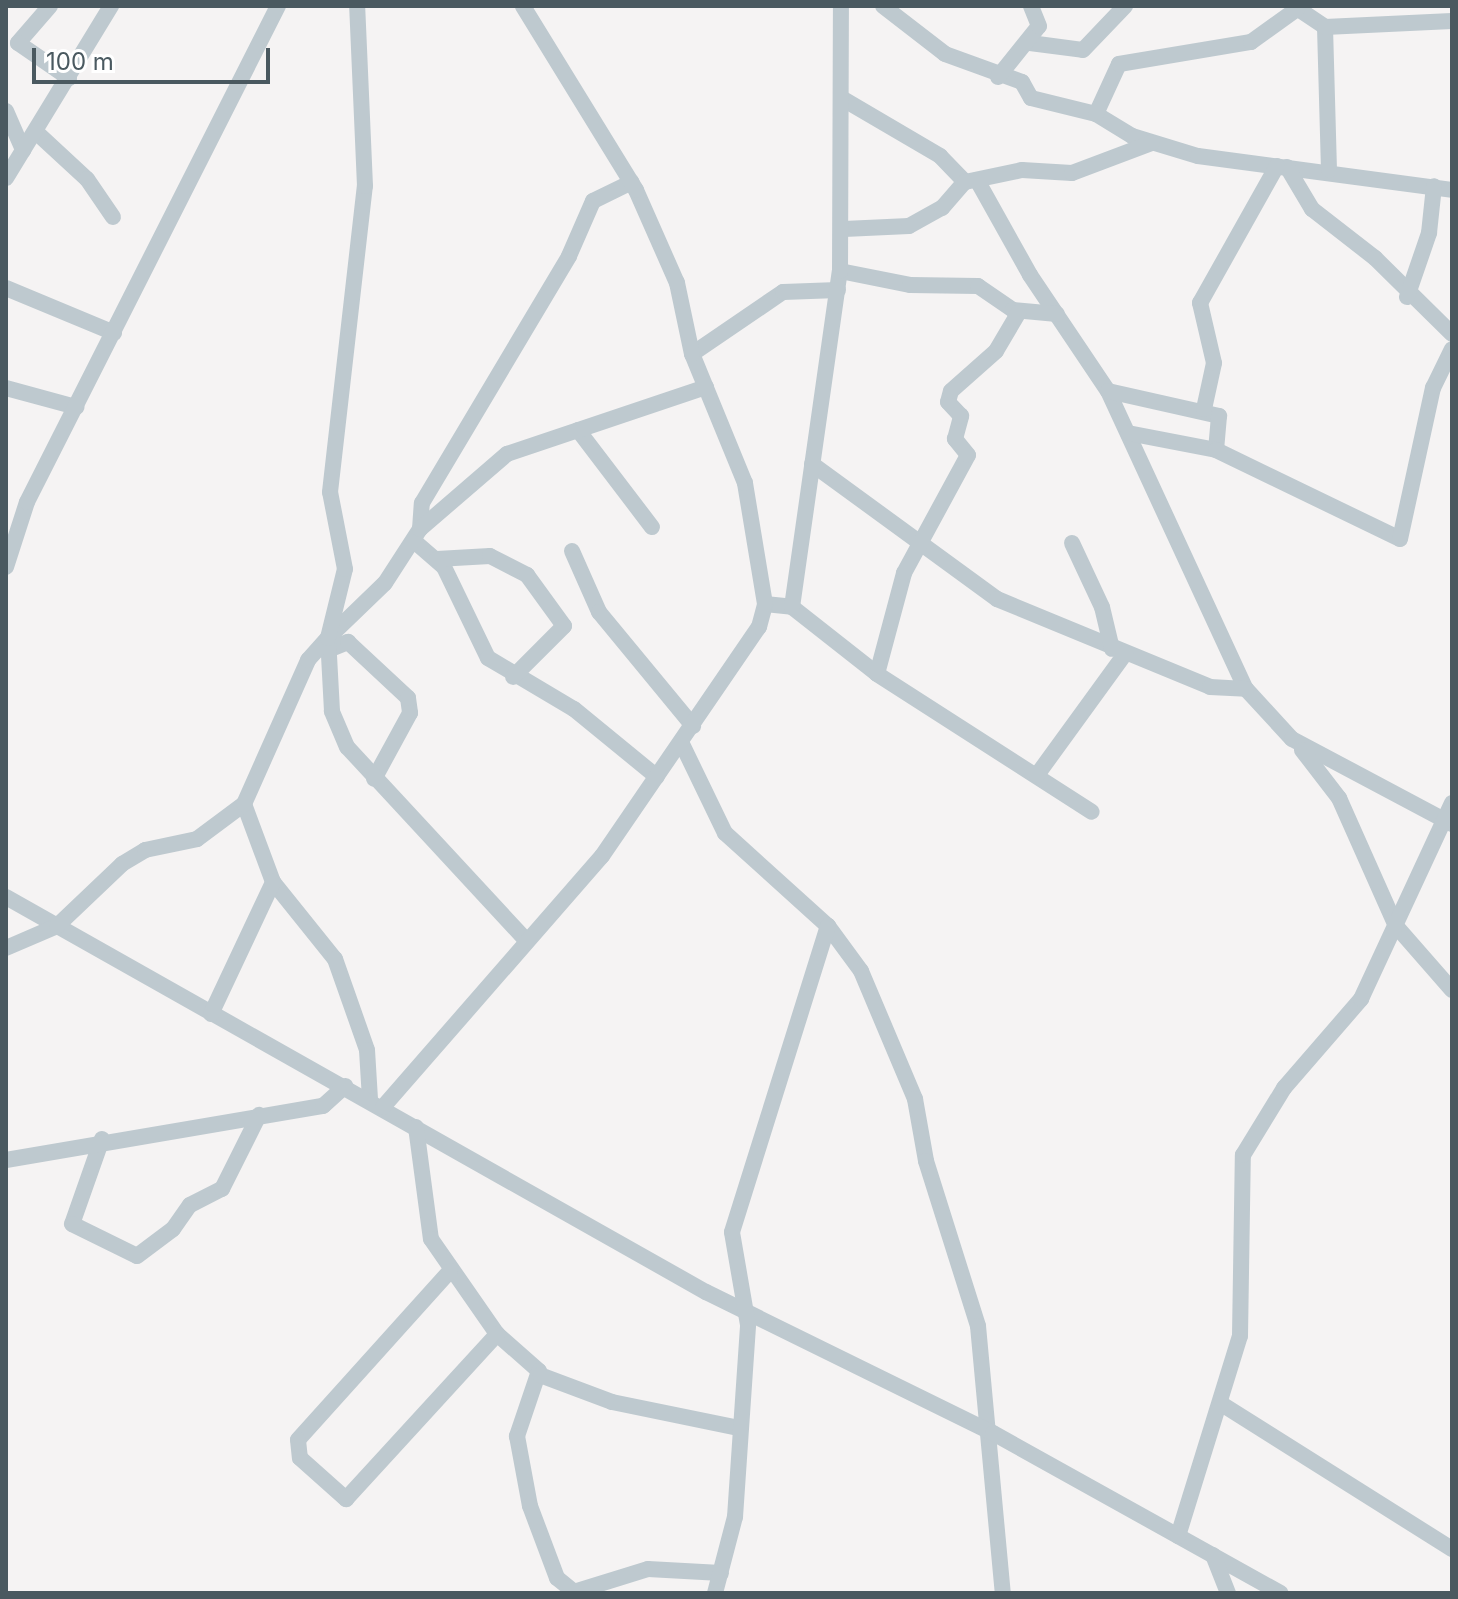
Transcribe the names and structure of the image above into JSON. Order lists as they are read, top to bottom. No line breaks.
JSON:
{"scale_bar":"100 m"}
